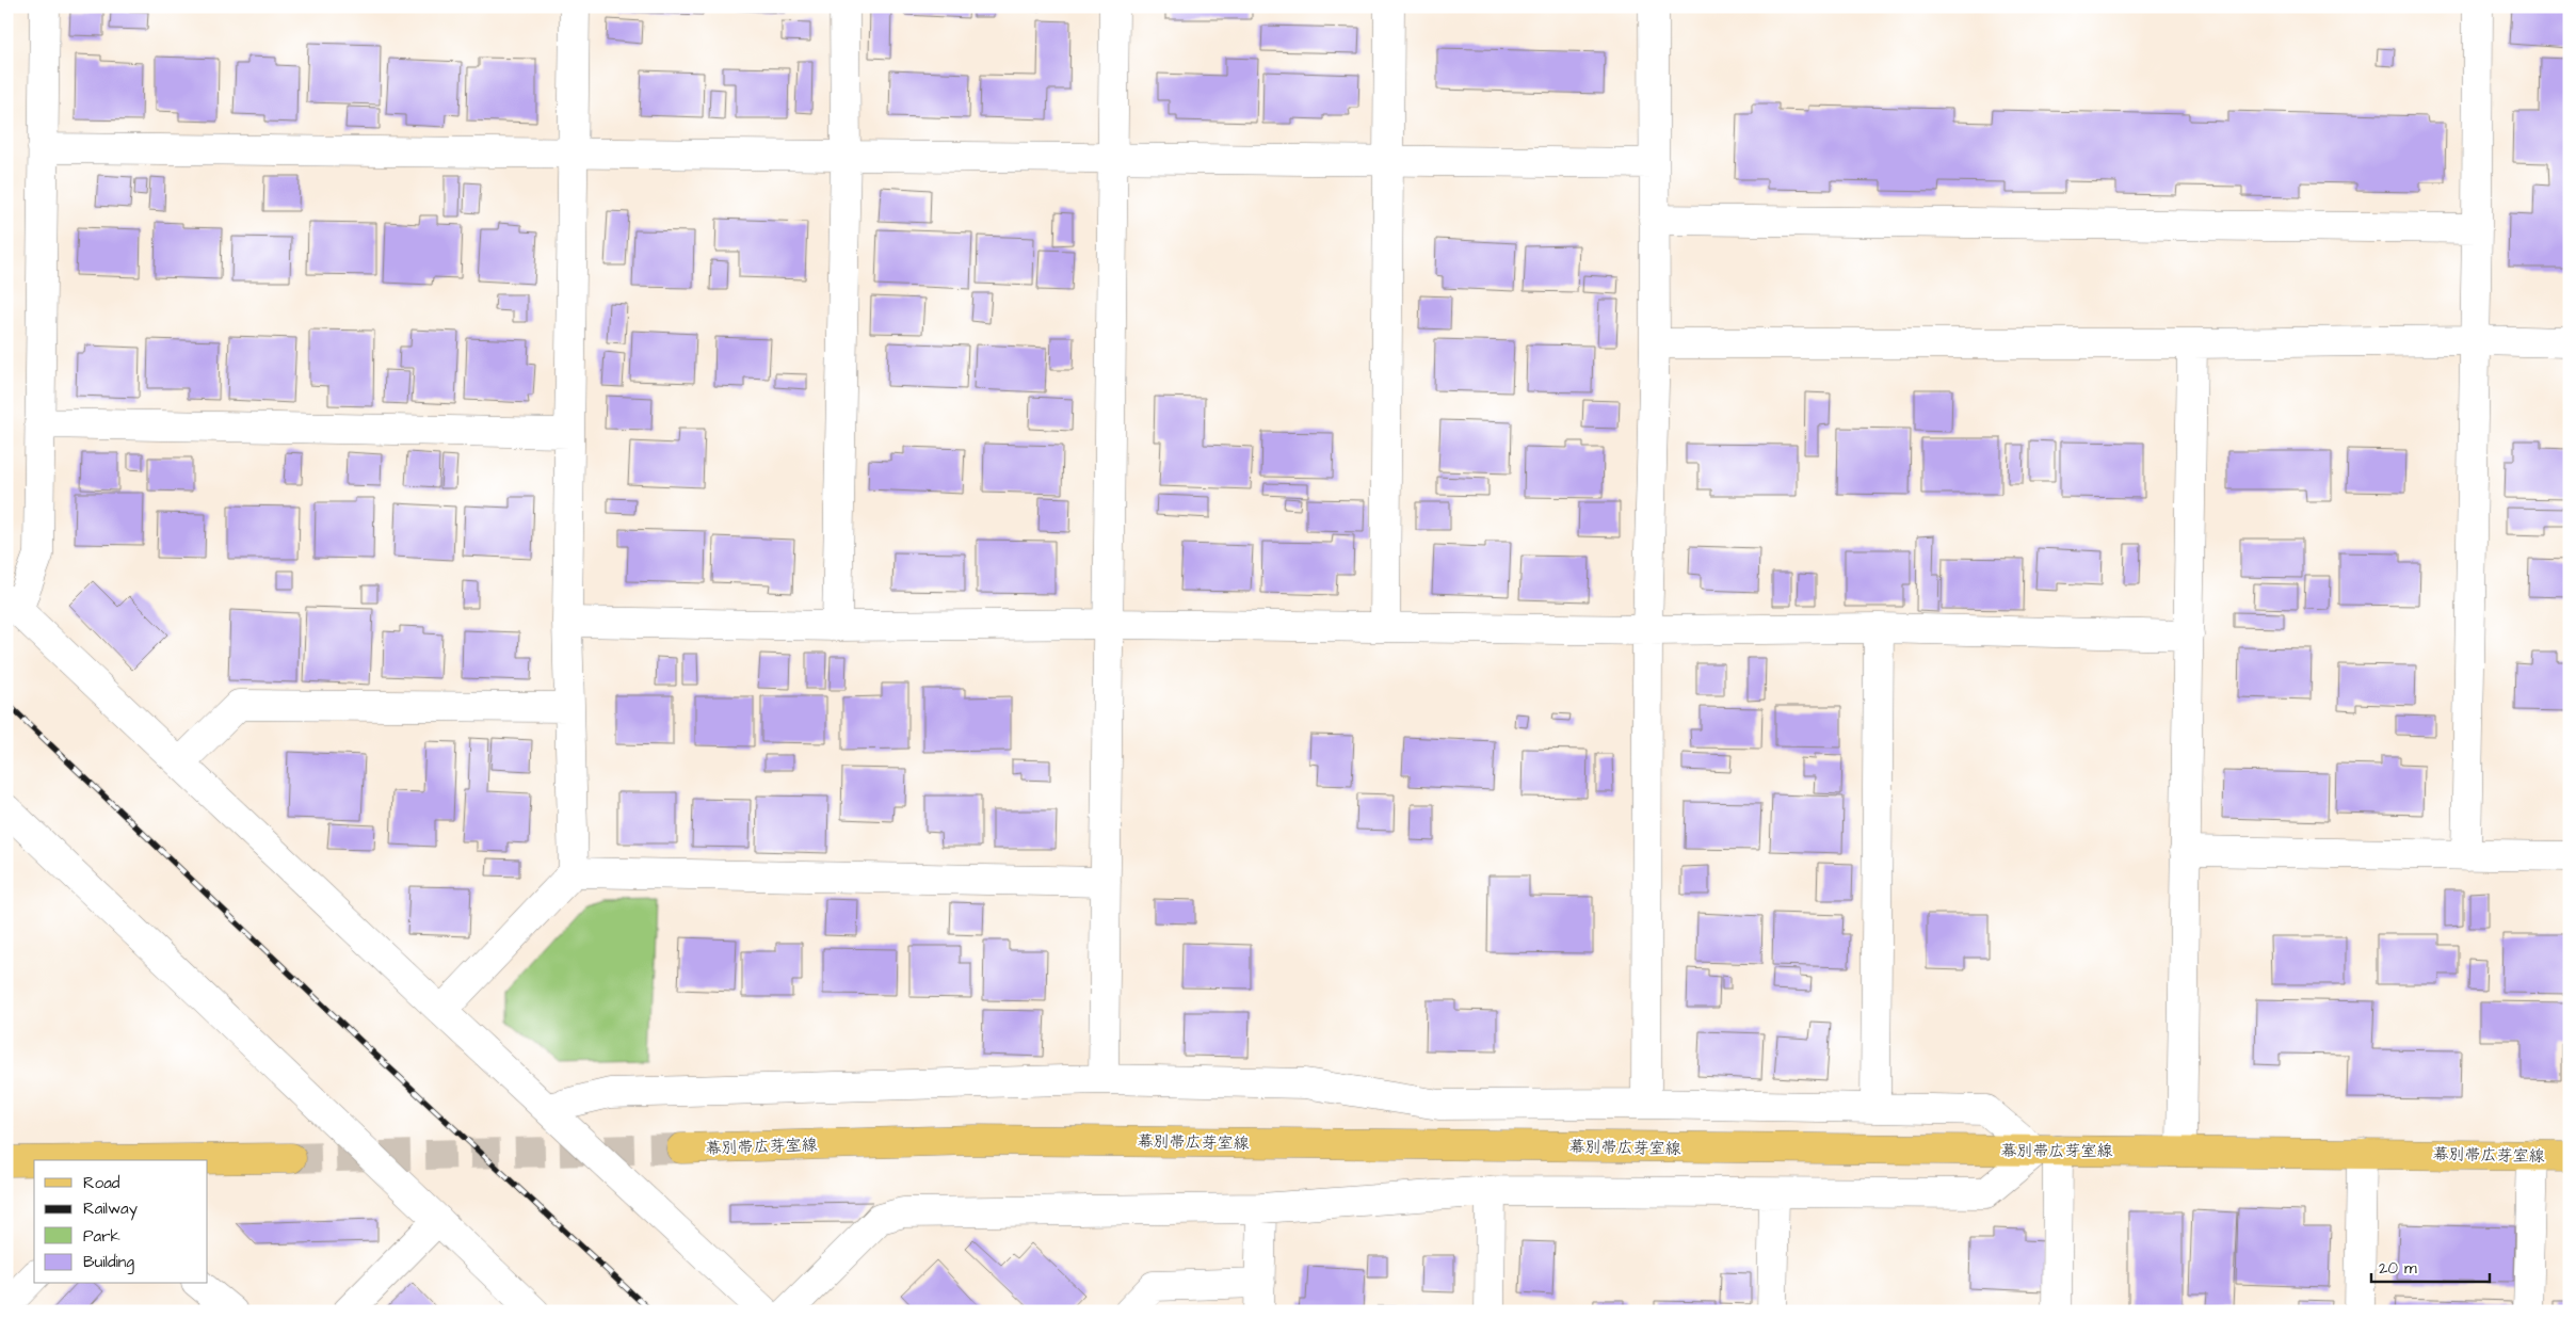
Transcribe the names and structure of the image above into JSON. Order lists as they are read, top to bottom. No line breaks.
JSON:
{"streets":{"main road":["幕別帯広芽室線"]},"legend":["Road","Railway","Park","Building"],"scale_bar":"20 m"}
